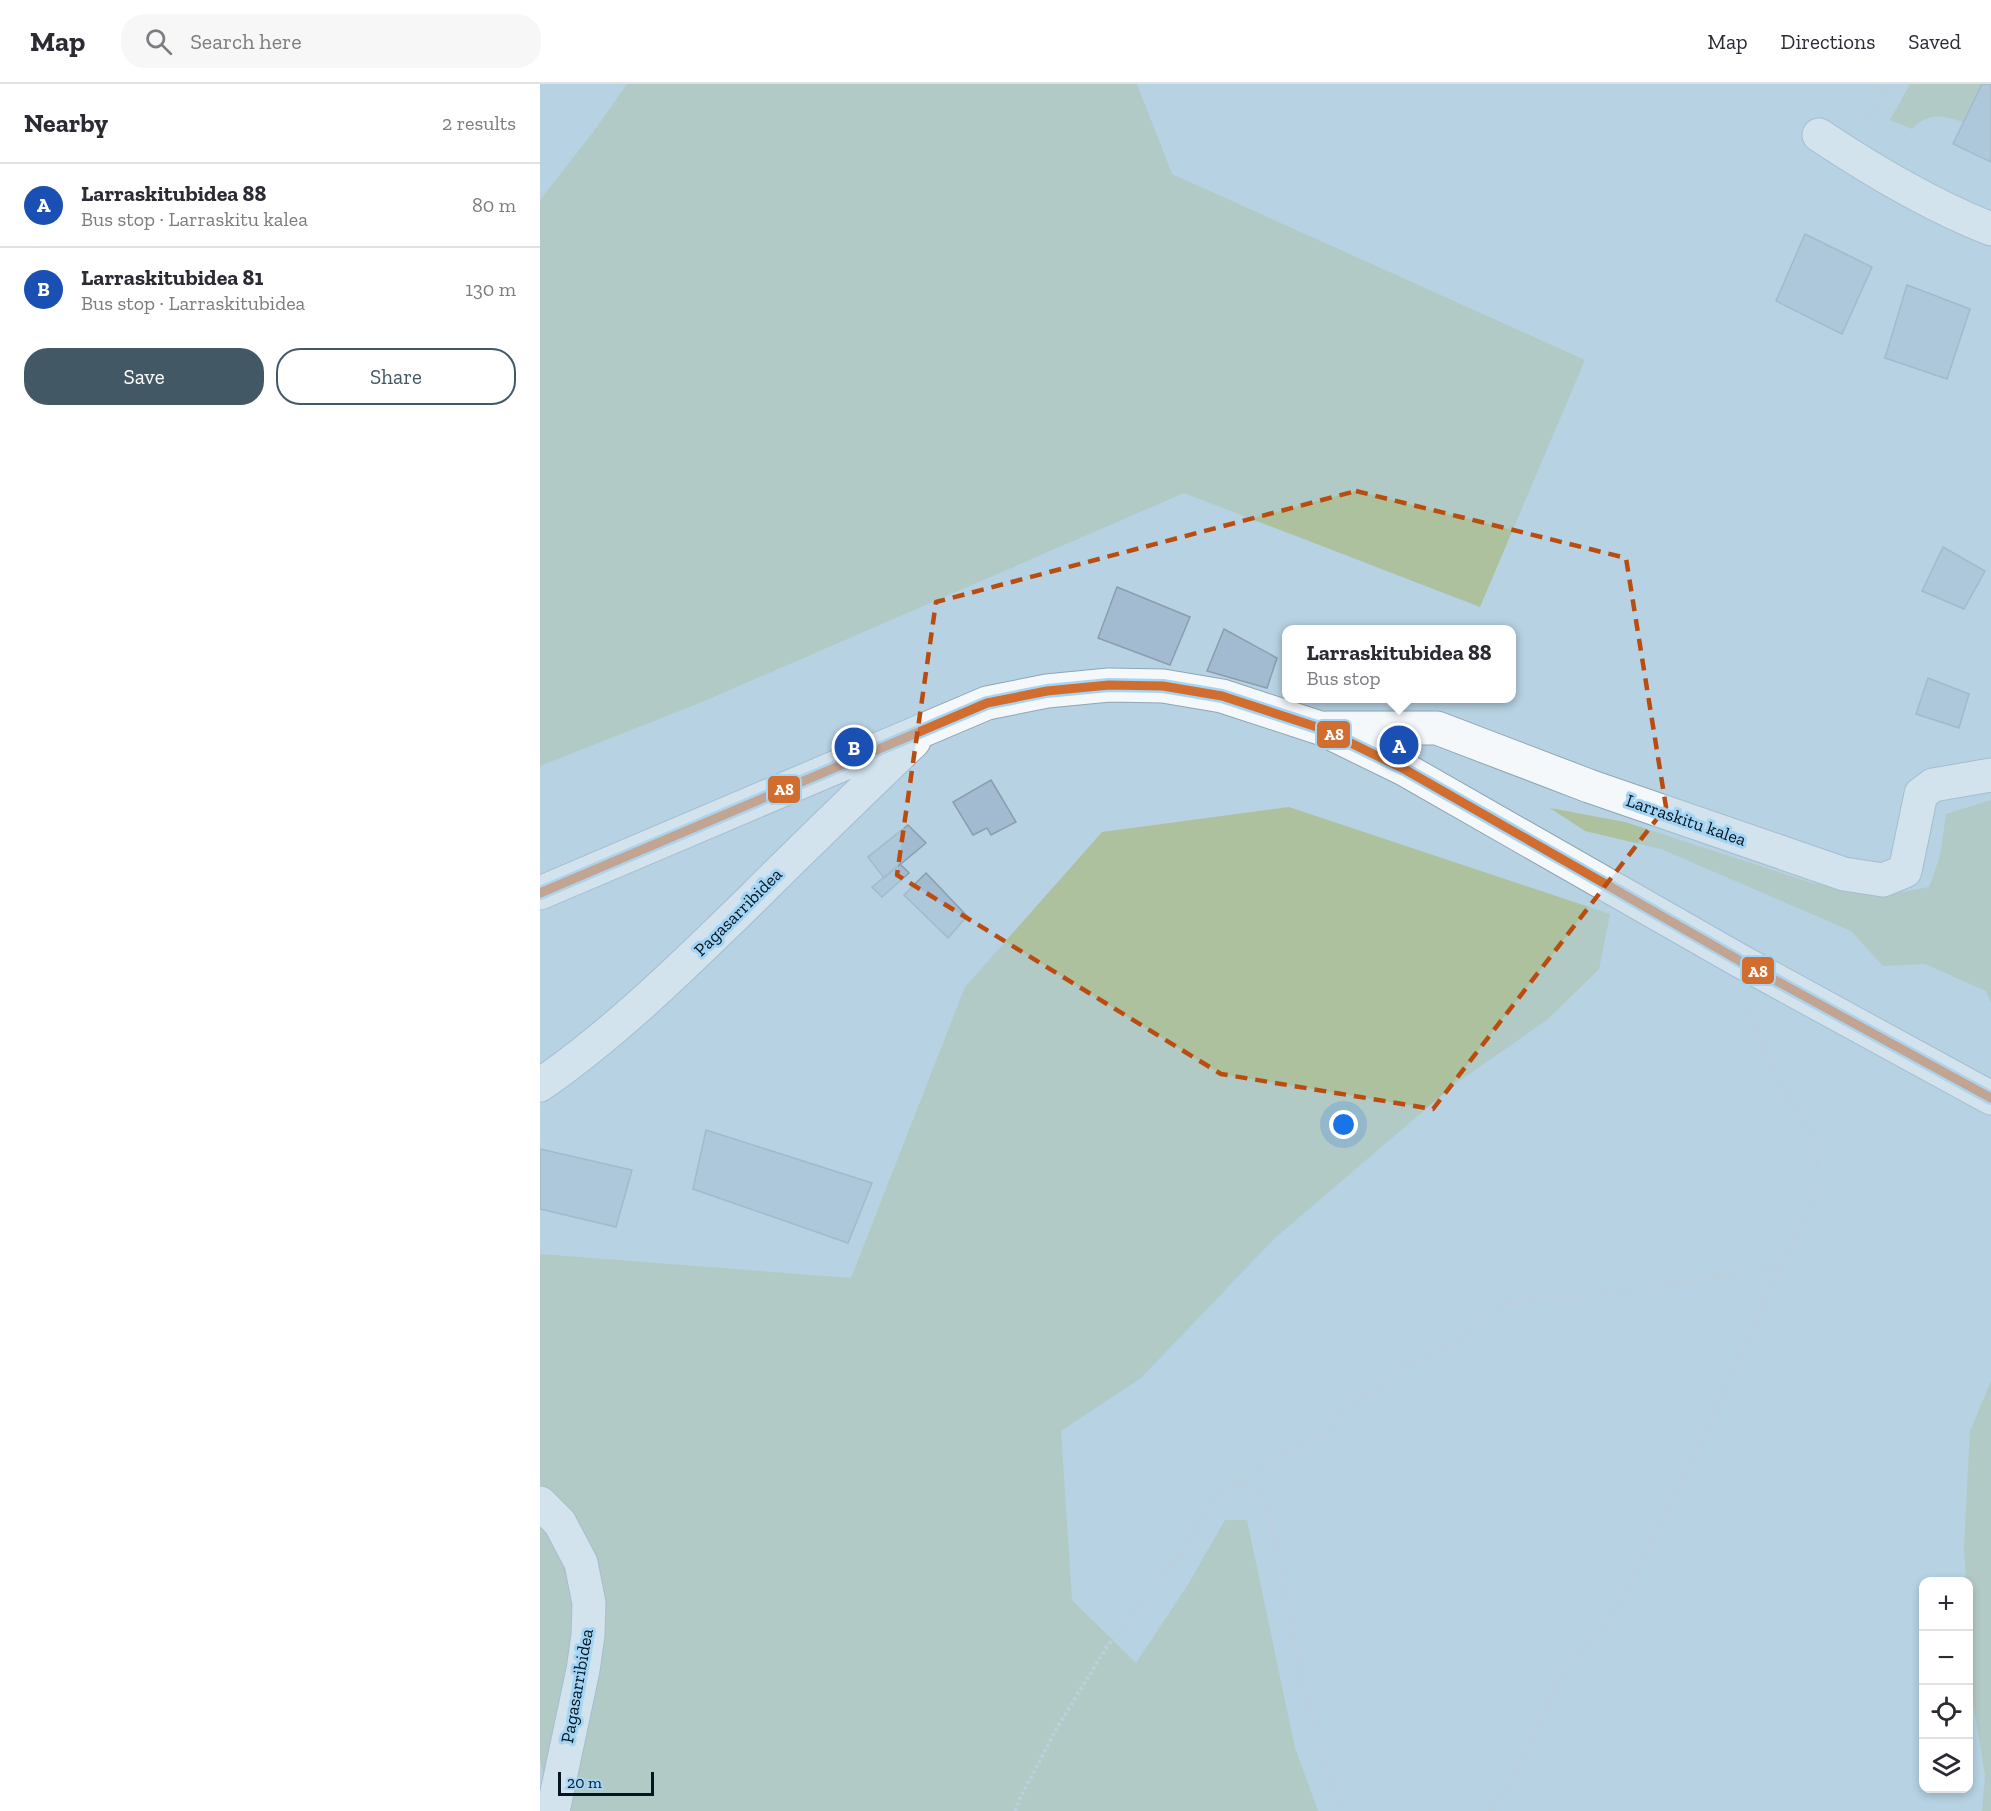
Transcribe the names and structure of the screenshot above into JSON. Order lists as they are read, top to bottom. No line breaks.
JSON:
{"streets":{"street":["Larraskitu kalea","Pagasarribidea"]},"lines":["transit line A8"],"scale_bar":"20 m","page":{"header":"Map","search":"Search here","nav":["Map","Directions","Saved"],"heading":["Nearby","2 results"],"list":[{"mark":"A","name":"Larraskitubidea 88","note":"Bus stop · Larraskitu kalea","value":"80 m"},{"mark":"B","name":"Larraskitubidea 81","note":"Bus stop · Larraskitubidea","value":"130 m"}],"buttons":["Save","Share"],"popup":["Larraskitubidea 88","Bus stop"],"pins":["A","B"],"map_buttons":["+","−"],"scale":"20 m"}}
